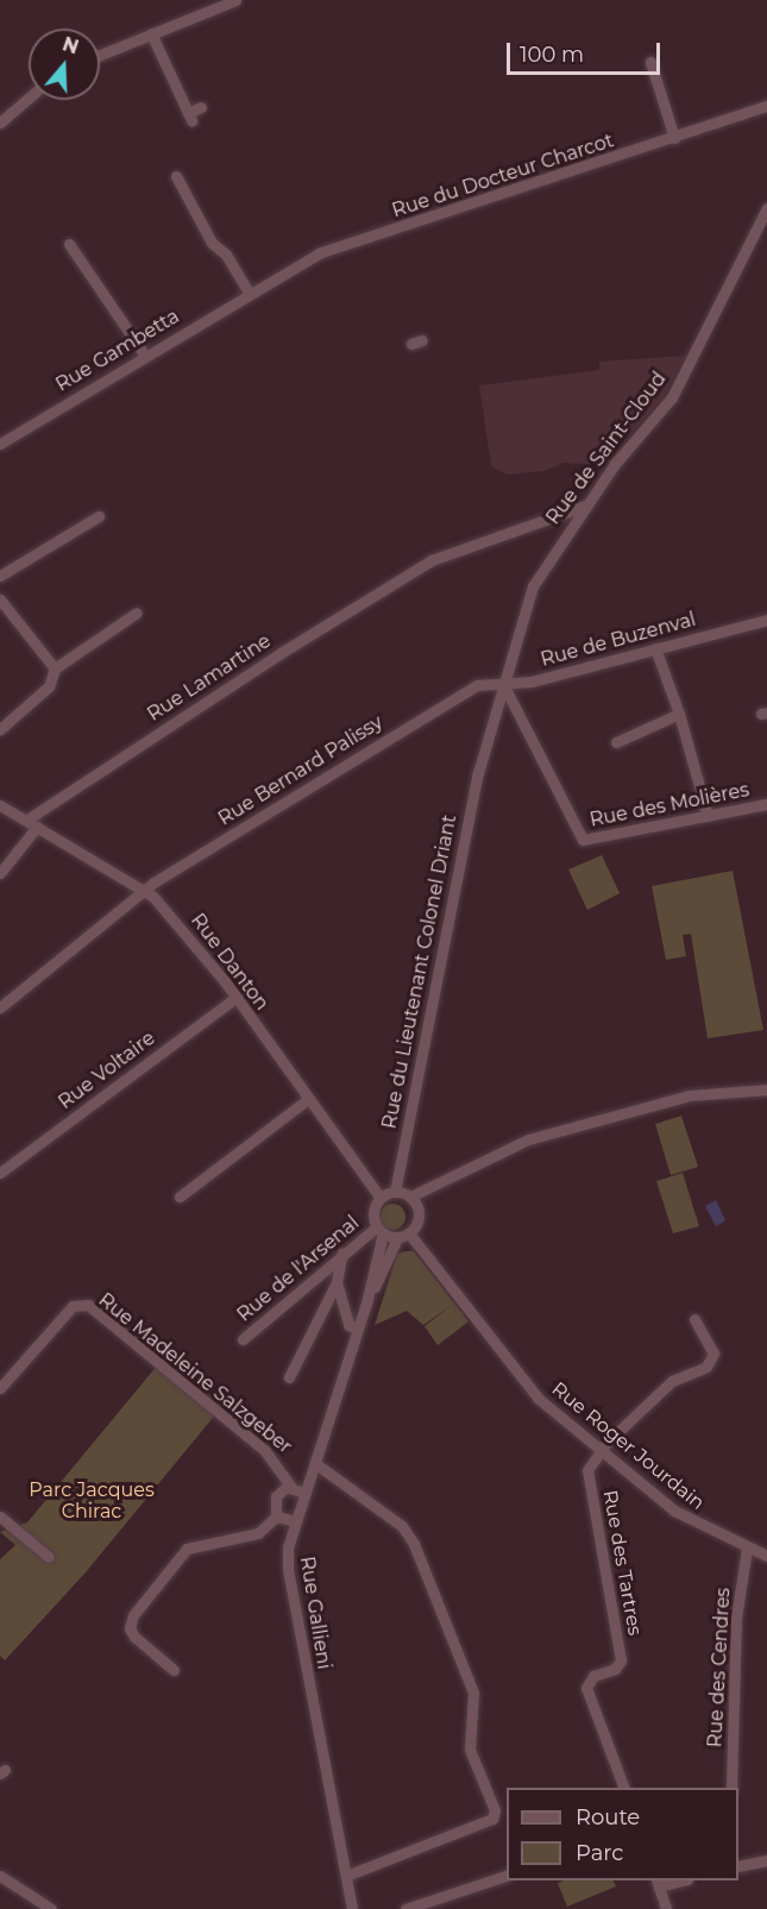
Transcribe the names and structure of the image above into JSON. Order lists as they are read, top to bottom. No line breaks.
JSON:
{"streets":{"street":["Rue du Docteur Charcot","Rue Gambetta","Rue de Saint-Cloud","Rue de Buzenval","Rue Lamartine","Rue Bernard Palissy","Rue des Molières","Rue Danton","Rue du Lieutenant Colonel Driant","Rue Voltaire","Rue de l'Arsenal","Rue Madeleine Salzgeber","Rue Roger Jourdain","Rue des Tartres","Rue Gallieni","Rue des Cendres"]},"crossings":[["Rue du Docteur Charcot","Rue Gambetta"],["Rue de Saint-Cloud","Rue de Buzenval"],["Rue de Saint-Cloud","Rue Lamartine"],["Rue de Saint-Cloud","Rue des Molières"],["Rue de Saint-Cloud","Rue du Lieutenant Colonel Driant"],["Rue de Buzenval","Rue Bernard Palissy"],["Rue de Buzenval","Rue des Molières"],["Rue Lamartine","Rue Danton"],["Rue Bernard Palissy","Rue Danton"],["Rue Danton","Rue du Lieutenant Colonel Driant"],["Rue Danton","Rue Voltaire"],["Rue Danton","Rue de l'Arsenal"],["Rue Danton","Rue Roger Jourdain"],["Rue Danton","Rue Gallieni"],["Rue du Lieutenant Colonel Driant","Rue de l'Arsenal"],["Rue du Lieutenant Colonel Driant","Rue Roger Jourdain"],["Rue du Lieutenant Colonel Driant","Rue Gallieni"],["Rue de l'Arsenal","Rue Roger Jourdain"],["Rue de l'Arsenal","Rue Gallieni"],["Rue Madeleine Salzgeber","Rue Gallieni"],["Rue Roger Jourdain","Rue des Tartres"],["Rue Roger Jourdain","Rue Gallieni"],["Rue Roger Jourdain","Rue des Cendres"]],"parks":["Parc Jacques Chirac"],"legend":["Route","Parc"],"scale_bar":"100 m","north":"top"}
